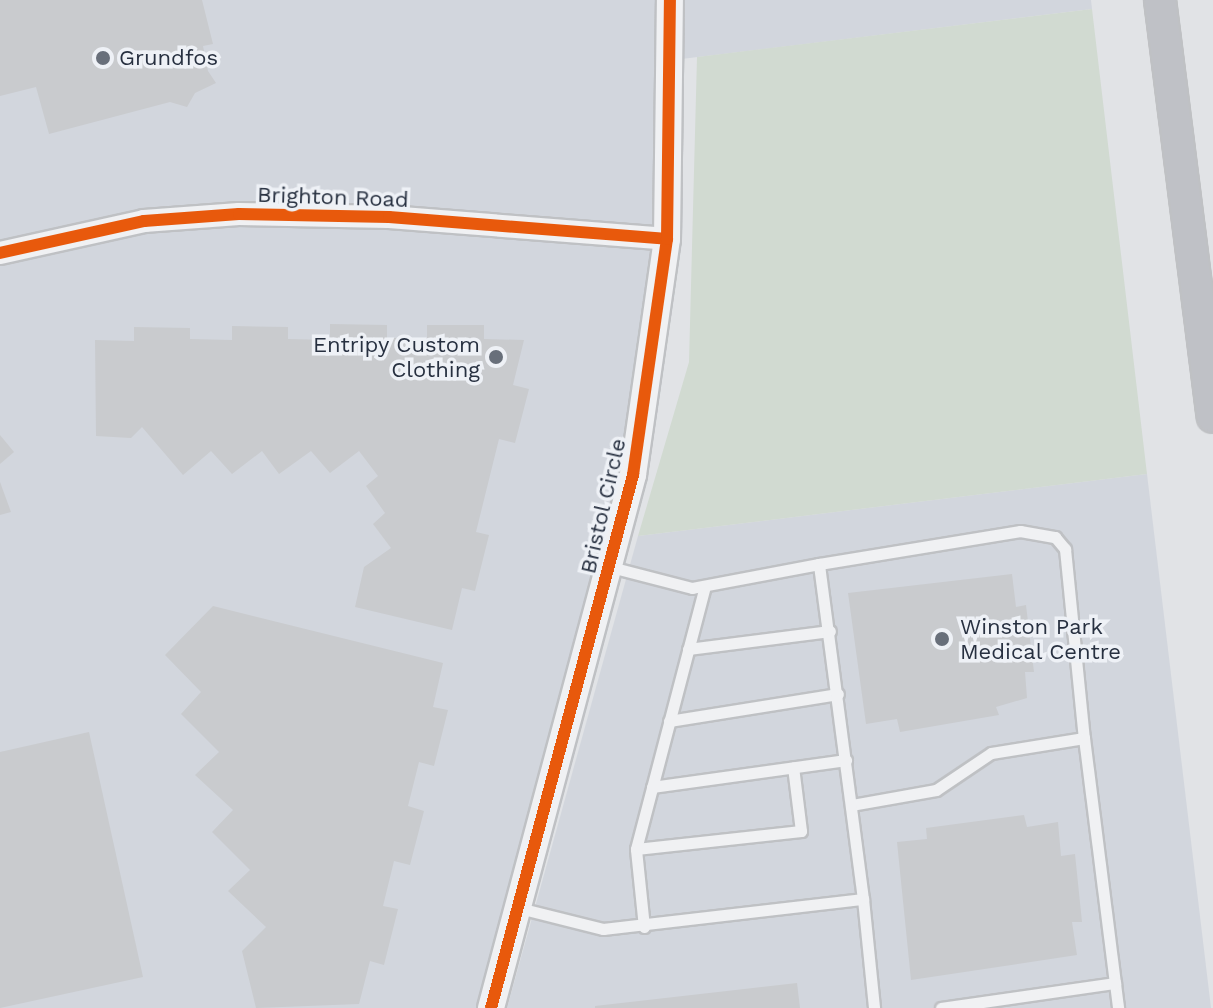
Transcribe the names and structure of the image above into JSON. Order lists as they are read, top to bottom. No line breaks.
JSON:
{"streets":{"street":["Brighton Road","Bristol Circle"]},"crossings":[["Brighton Road","Bristol Circle"]],"places":["Grundfos","Entripy Custom Clothing","Winston Park Medical Centre"]}
